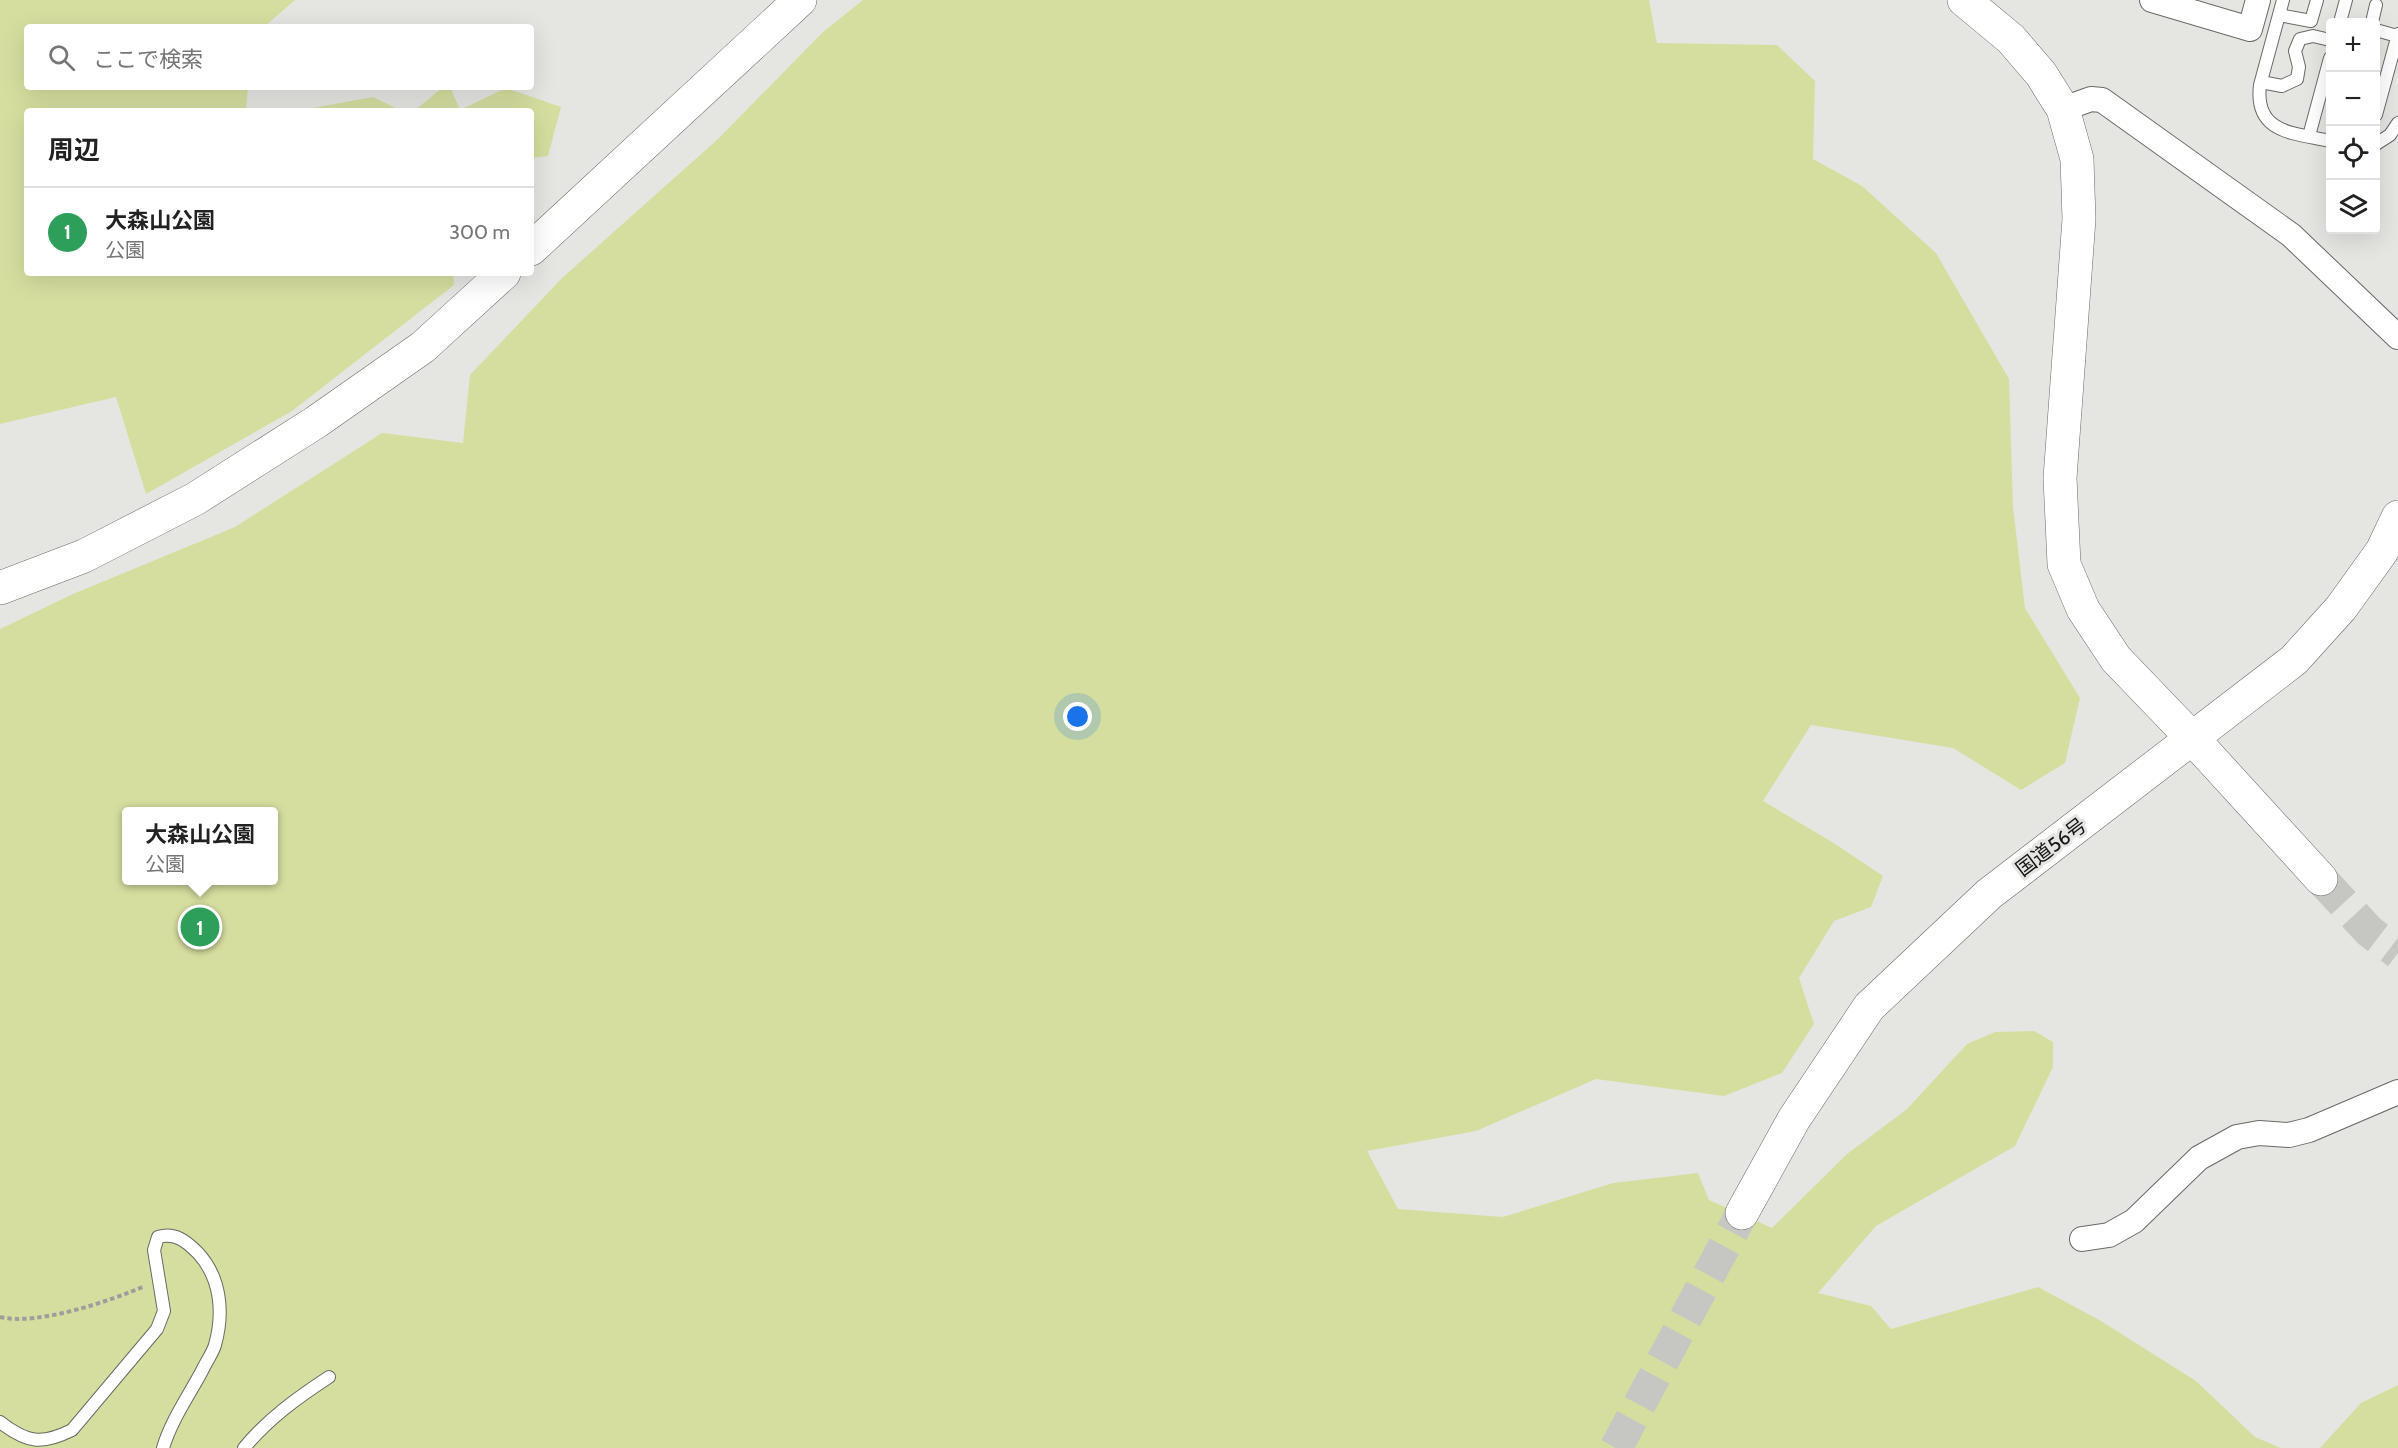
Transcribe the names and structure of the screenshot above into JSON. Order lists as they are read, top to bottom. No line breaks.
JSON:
{"streets":{"main road":["国道56号"]},"page":{"map_buttons":["+","−"],"search":"ここで検索","heading":"周辺","list":[{"mark":"1","name":"大森山公園","note":"公園","value":"300 m"}],"popup":["大森山公園","公園"],"pins":"1"}}
